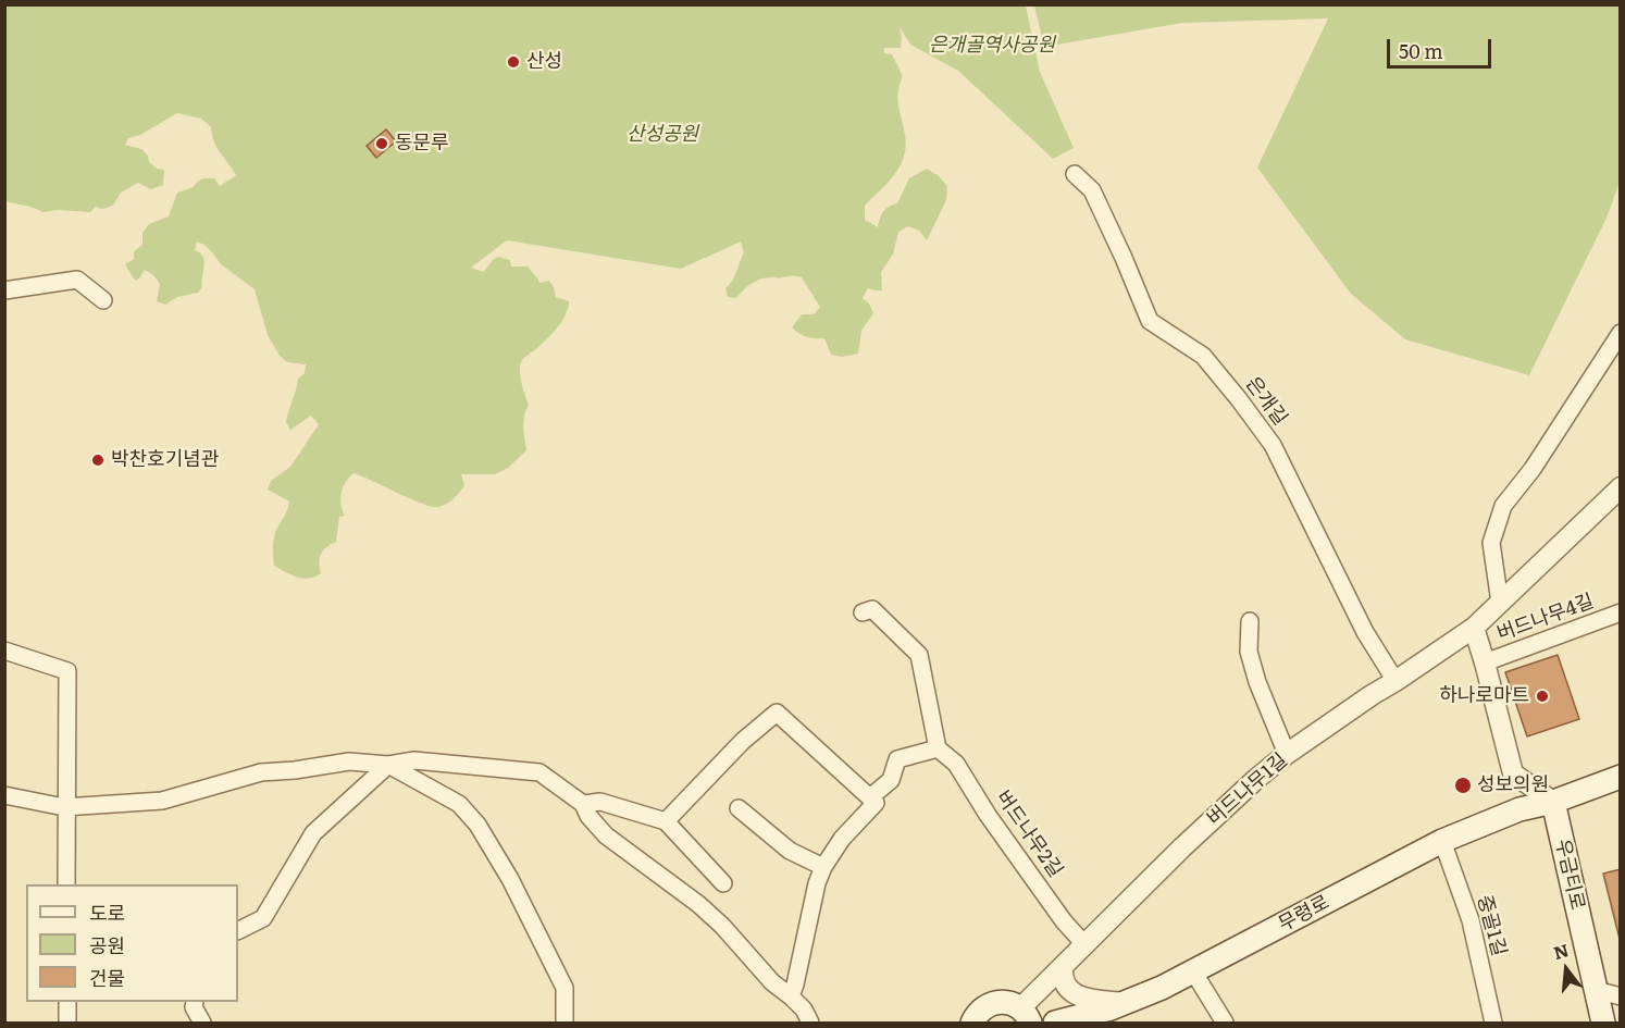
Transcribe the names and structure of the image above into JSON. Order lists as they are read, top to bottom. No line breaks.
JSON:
{"streets":{"main road":["우금티로","무령로"],"street":["은개길","버드나무4길","버드나무1길","버드나무2길","중골1길"]},"crossings":[["은개길","버드나무1길"],["버드나무1길","버드나무2길"],["우금티로","무령로"],["무령로","중골1길"]],"parks":["은개골역사공원","산성공원"],"places":["산성","동문루","박찬호기념관","하나로마트","성보의원"],"legend":["도로","공원","건물"],"scale_bar":"50 m","north":"top"}
